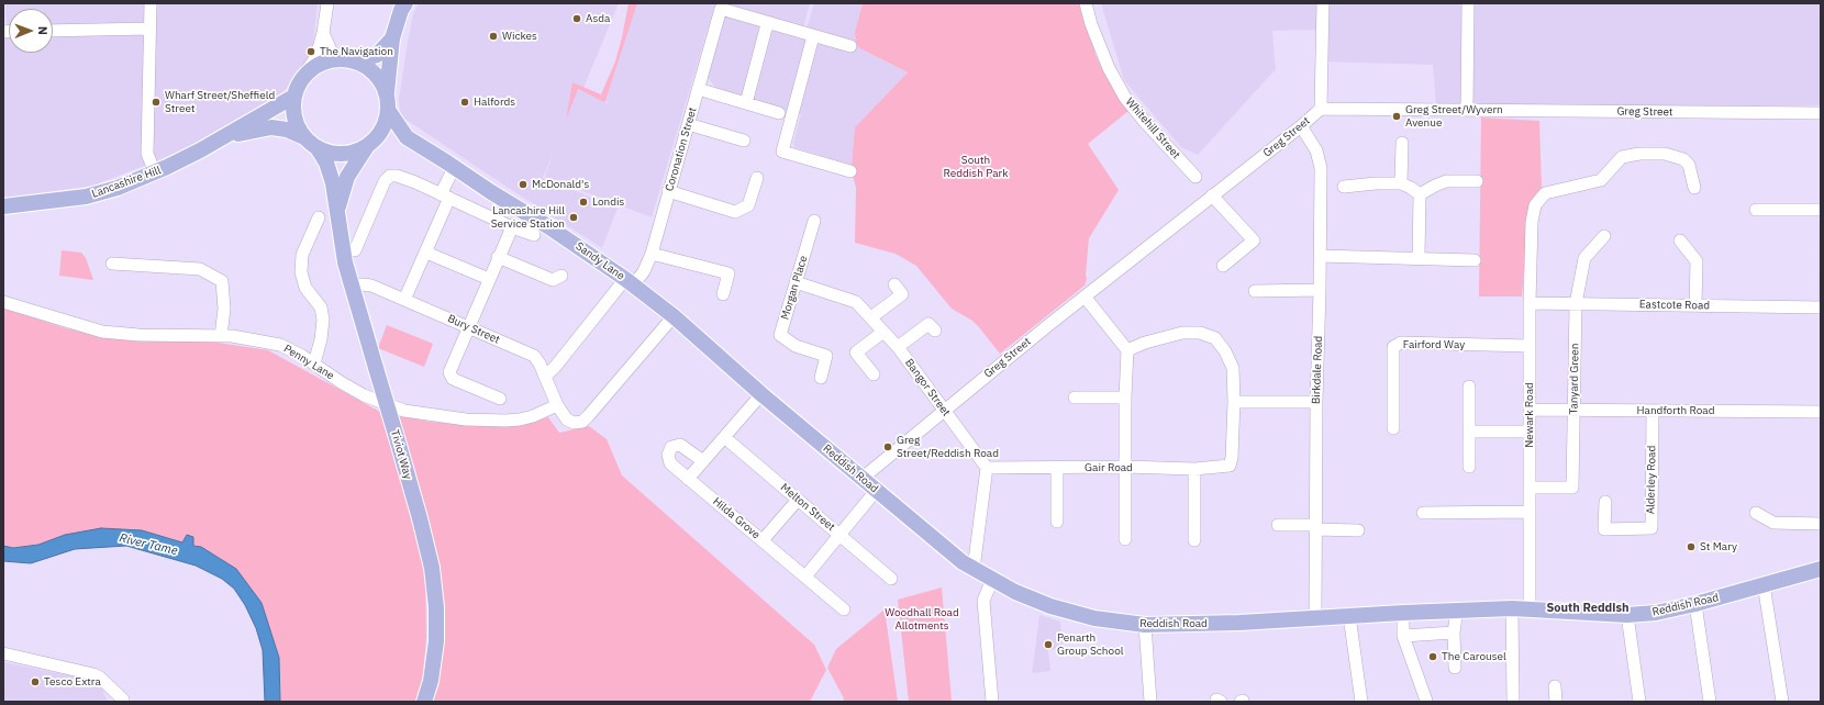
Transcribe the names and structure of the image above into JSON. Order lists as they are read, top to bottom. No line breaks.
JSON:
{"streets":{"main road":["Lancashire Hill","Sandy Lane","Tiviot Way","Reddish Road"],"street":["Greg Street","Whitehill Street","Coronation Street","Morgan Place","Eastcote Road","Bury Street","Fairford Way","Penny Lane","Birkdale Road","Tanyard Green","Bangor Street","Handforth Road","Newark Road","Gair Road","Alderley Road","Melton Street","Hilda Grove"]},"crossings":[["Greg Street","Birkdale Road"],["Greg Street","Bangor Street"],["Greg Street","Reddish Road"],["Coronation Street","Sandy Lane"],["Coronation Street","Bury Street"],["Coronation Street","Reddish Road"],["Lancashire Hill","Sandy Lane"],["Lancashire Hill","Tiviot Way"],["Sandy Lane","Tiviot Way"],["Sandy Lane","Reddish Road"],["Morgan Place","Bangor Street"],["Eastcote Road","Tanyard Green"],["Eastcote Road","Newark Road"],["Bury Street","Penny Lane"],["Bury Street","Reddish Road"],["Fairford Way","Newark Road"],["Birkdale Road","Reddish Road"],["Tanyard Green","Handforth Road"],["Tanyard Green","Newark Road"],["Bangor Street","Gair Road"],["Handforth Road","Newark Road"],["Handforth Road","Alderley Road"],["Newark Road","Reddish Road"]],"districts":["South Reddish"],"water":["River Tame"],"parks":["South Reddish Park","Woodhall Road Allotments"],"places":["Asda","Wickes","The Navigation","Wharf Street/Sheffield Street","Halfords","Greg Street/Wyvern Avenue","McDonald's","Londis","Lancashire Hill Service Station","Greg Street/Reddish Road","St Mary","Penarth Group School","The Carousel","Tesco Extra"],"north":"right"}
